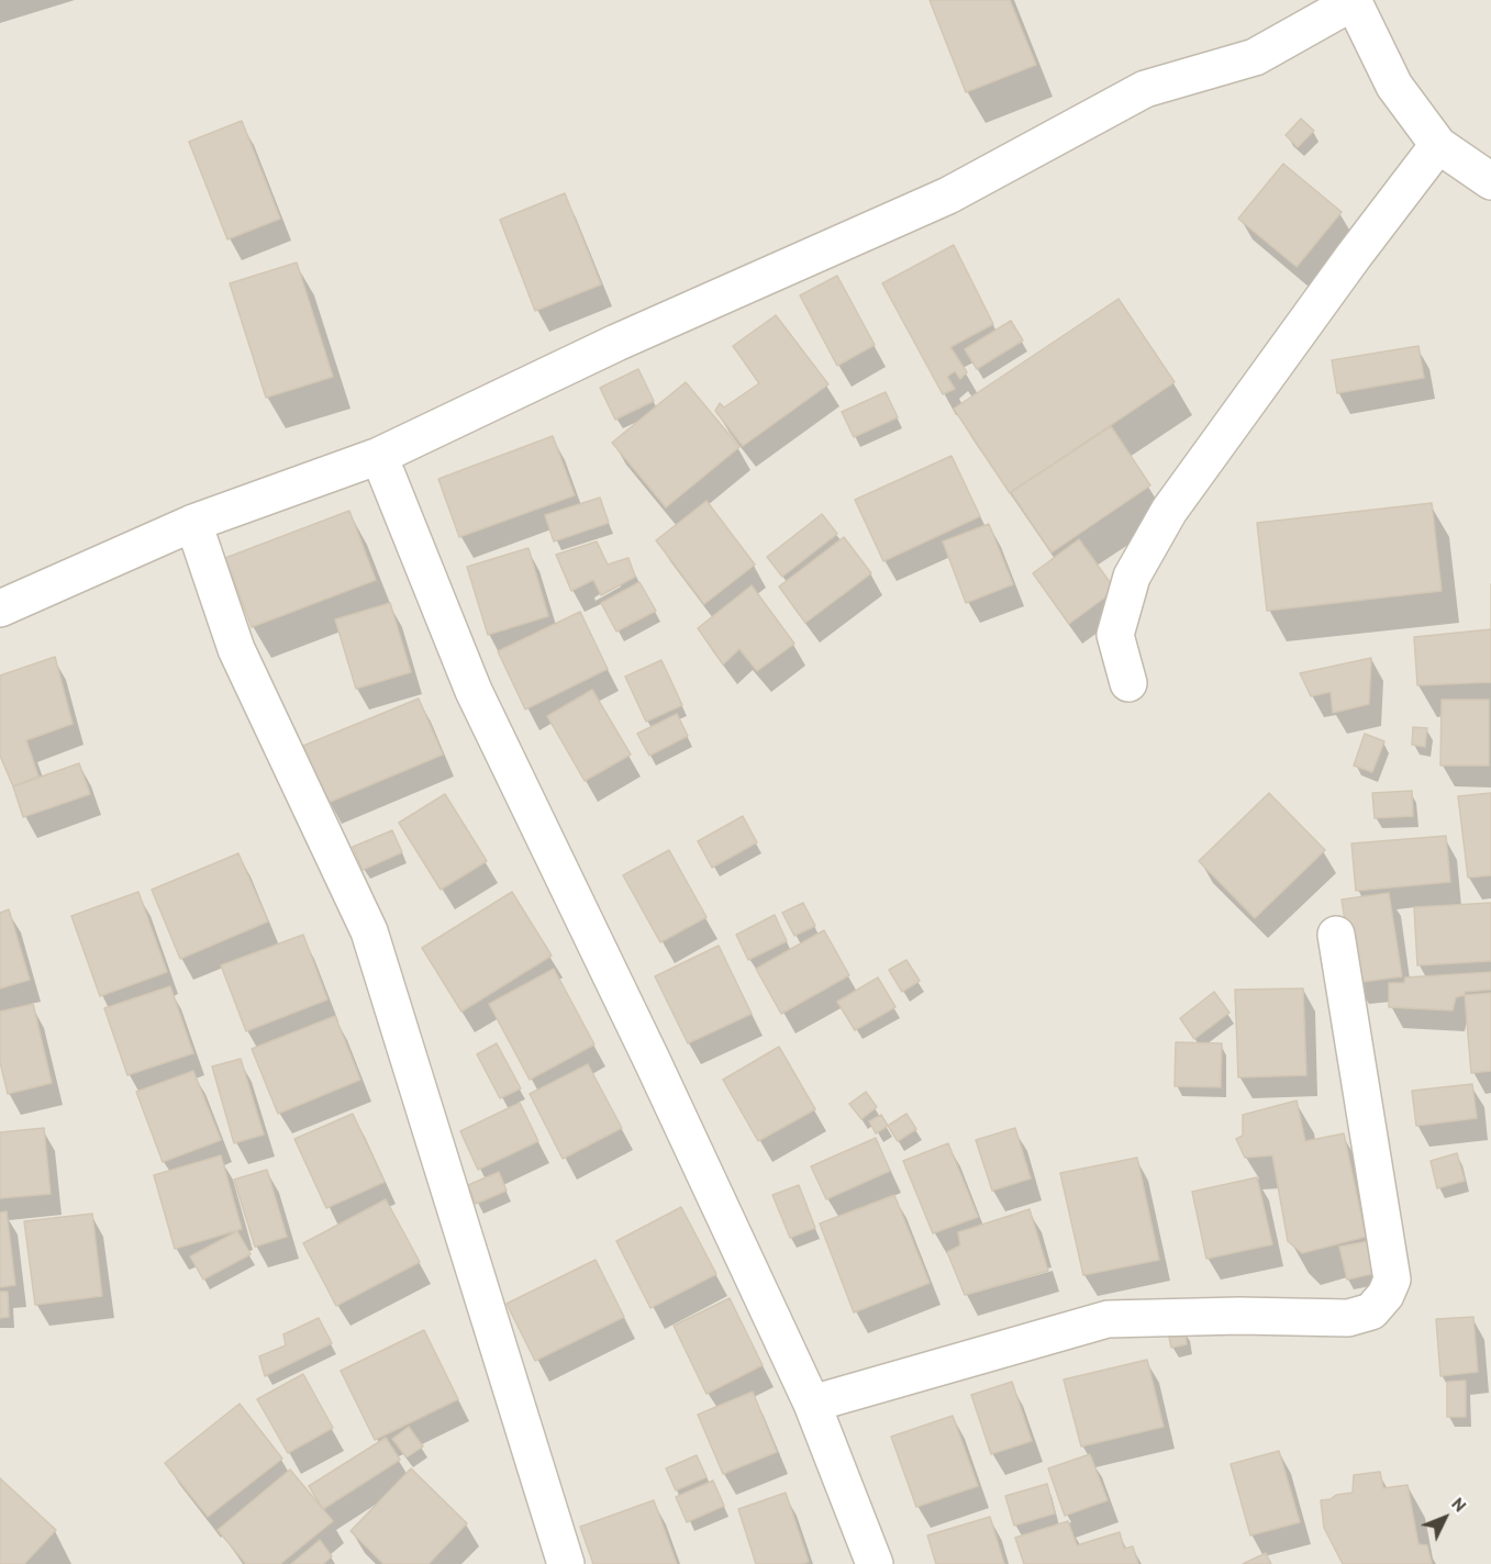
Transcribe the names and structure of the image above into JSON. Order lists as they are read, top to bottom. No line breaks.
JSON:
{"north":"top right"}
